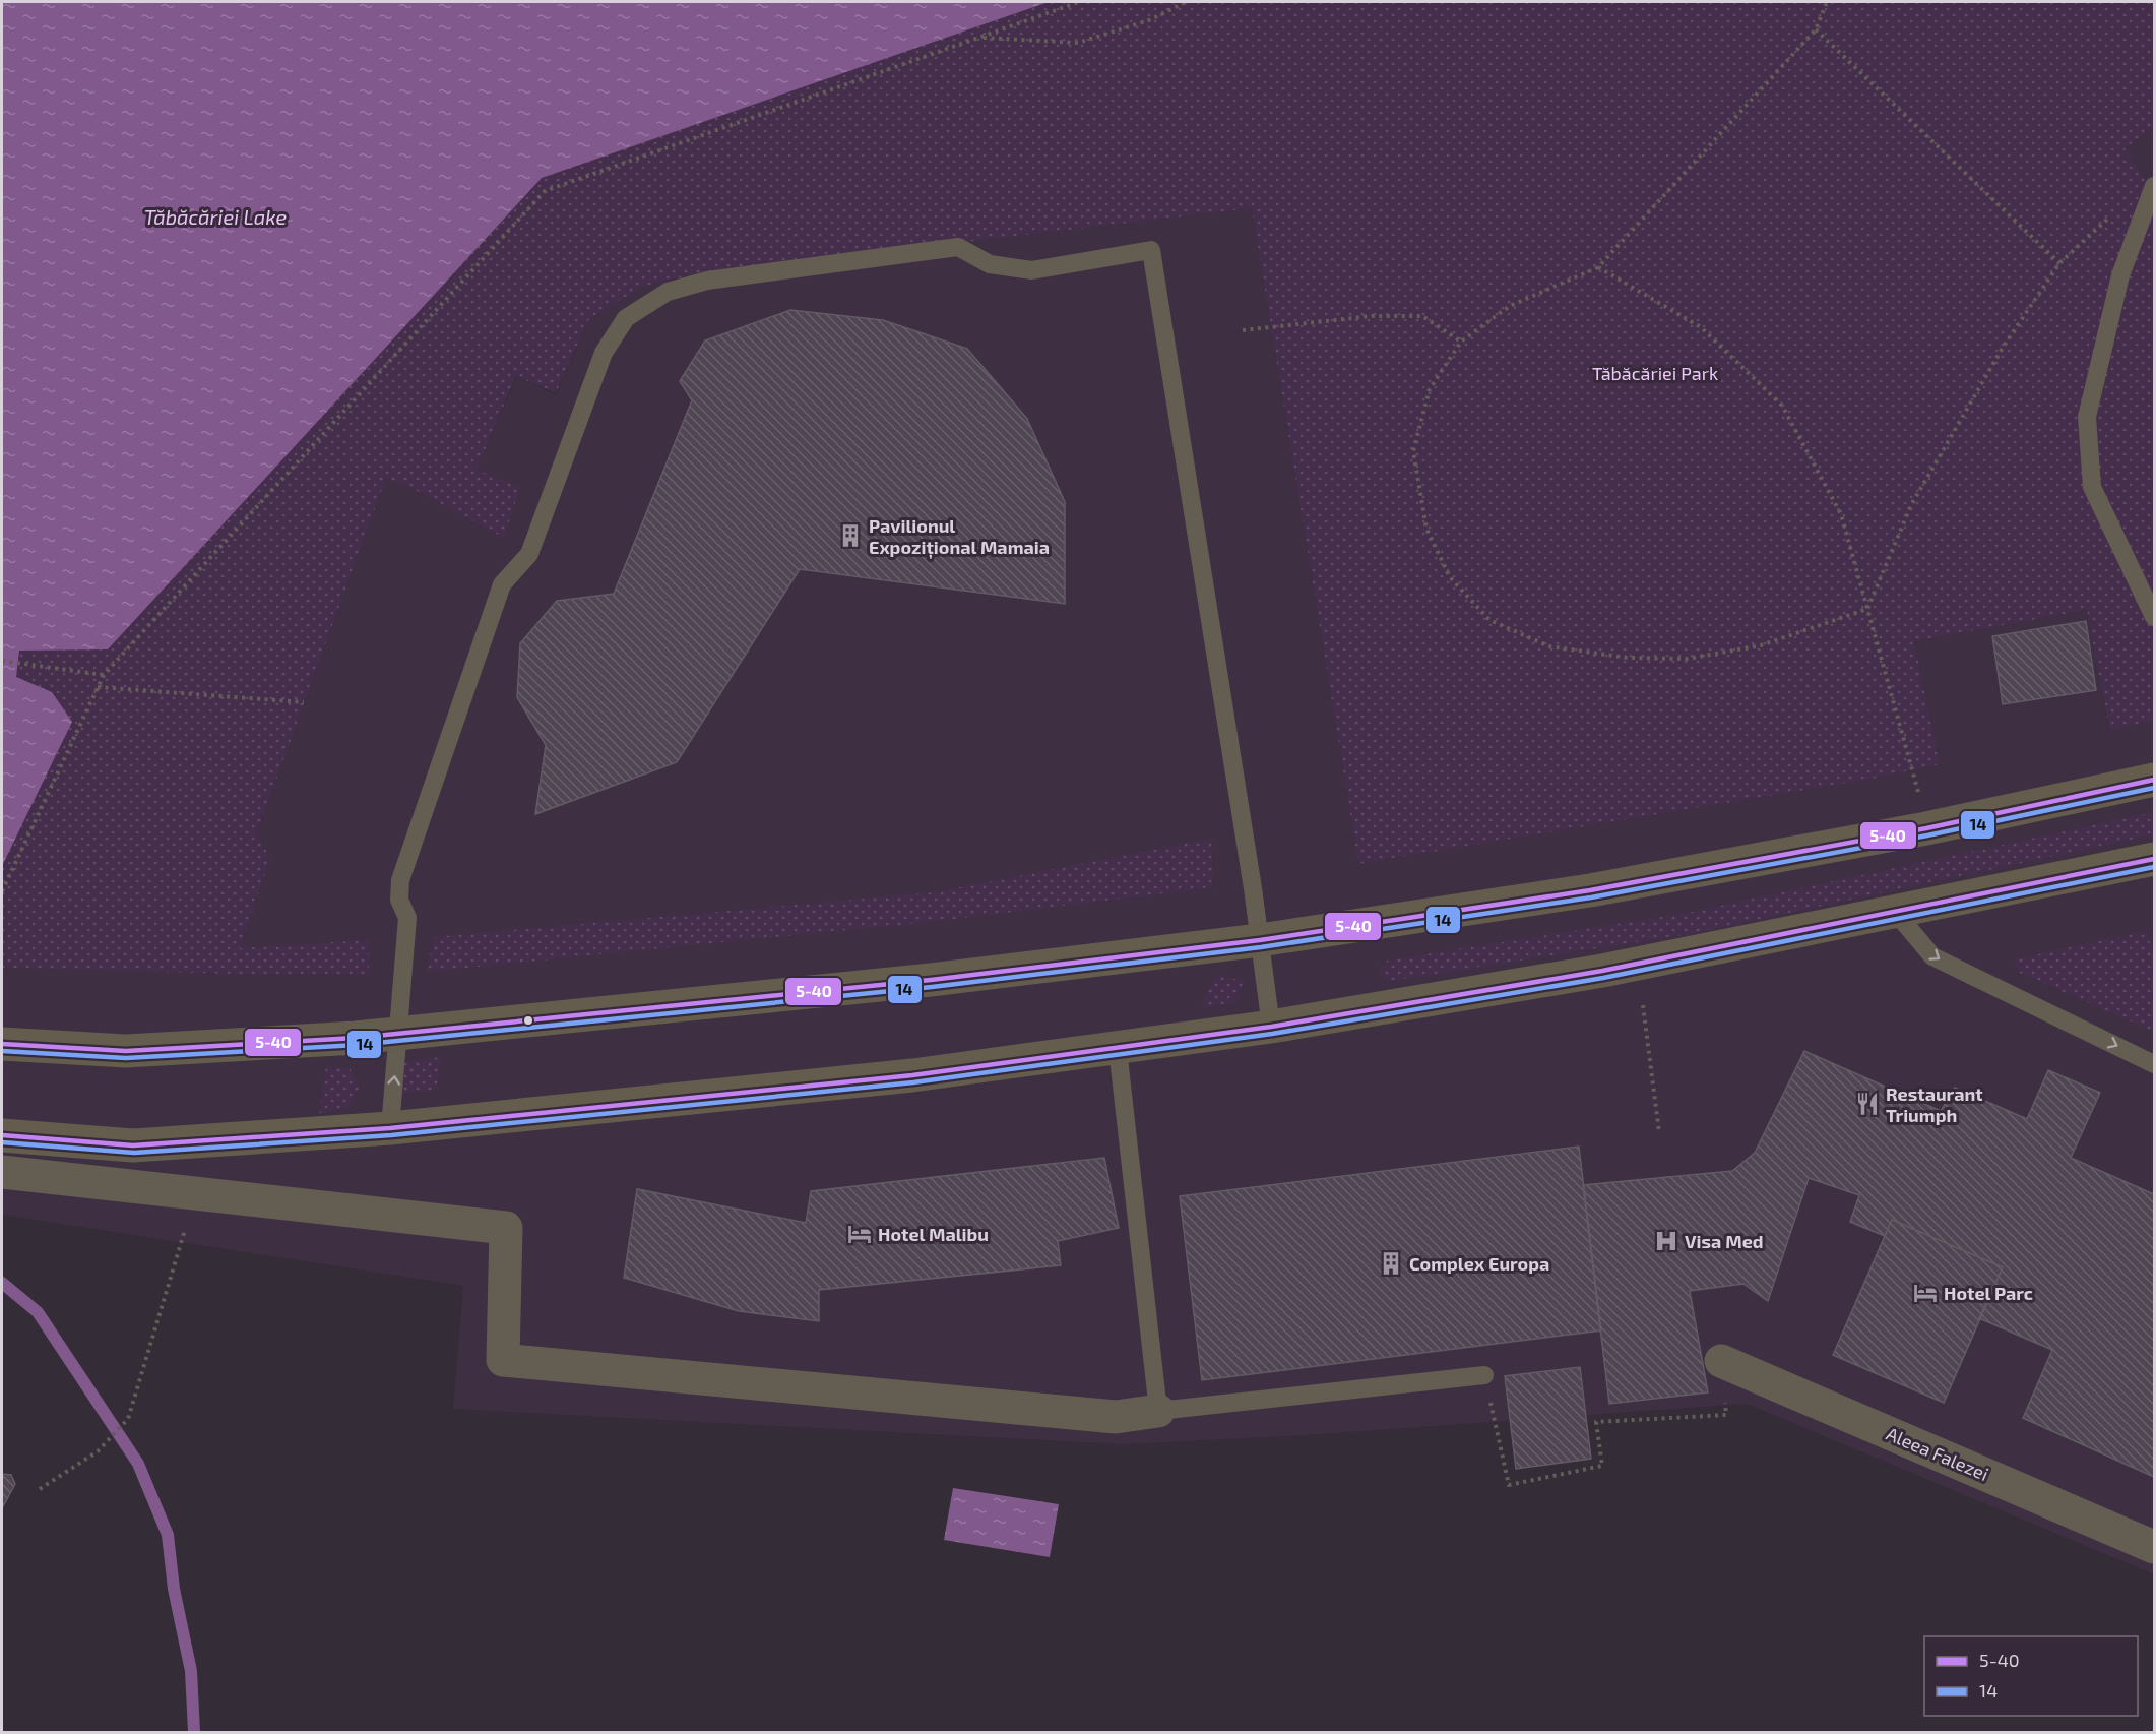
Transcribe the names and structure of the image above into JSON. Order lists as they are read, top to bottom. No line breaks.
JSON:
{"streets":{"street":["Aleea Falezei"]},"water":["Tăbăcăriei Lake"],"parks":["Tăbăcăriei Park"],"places":{"building":["Pavilionul Expozițional Mamaia","Complex Europa"],"restaurant":["Restaurant Triumph"],"hotel":["Hotel Malibu","Hotel Parc"],"hospital":["Visa Med"]},"lines":["transit line 5-40","transit line 14"],"legend":["5-40","14"]}
